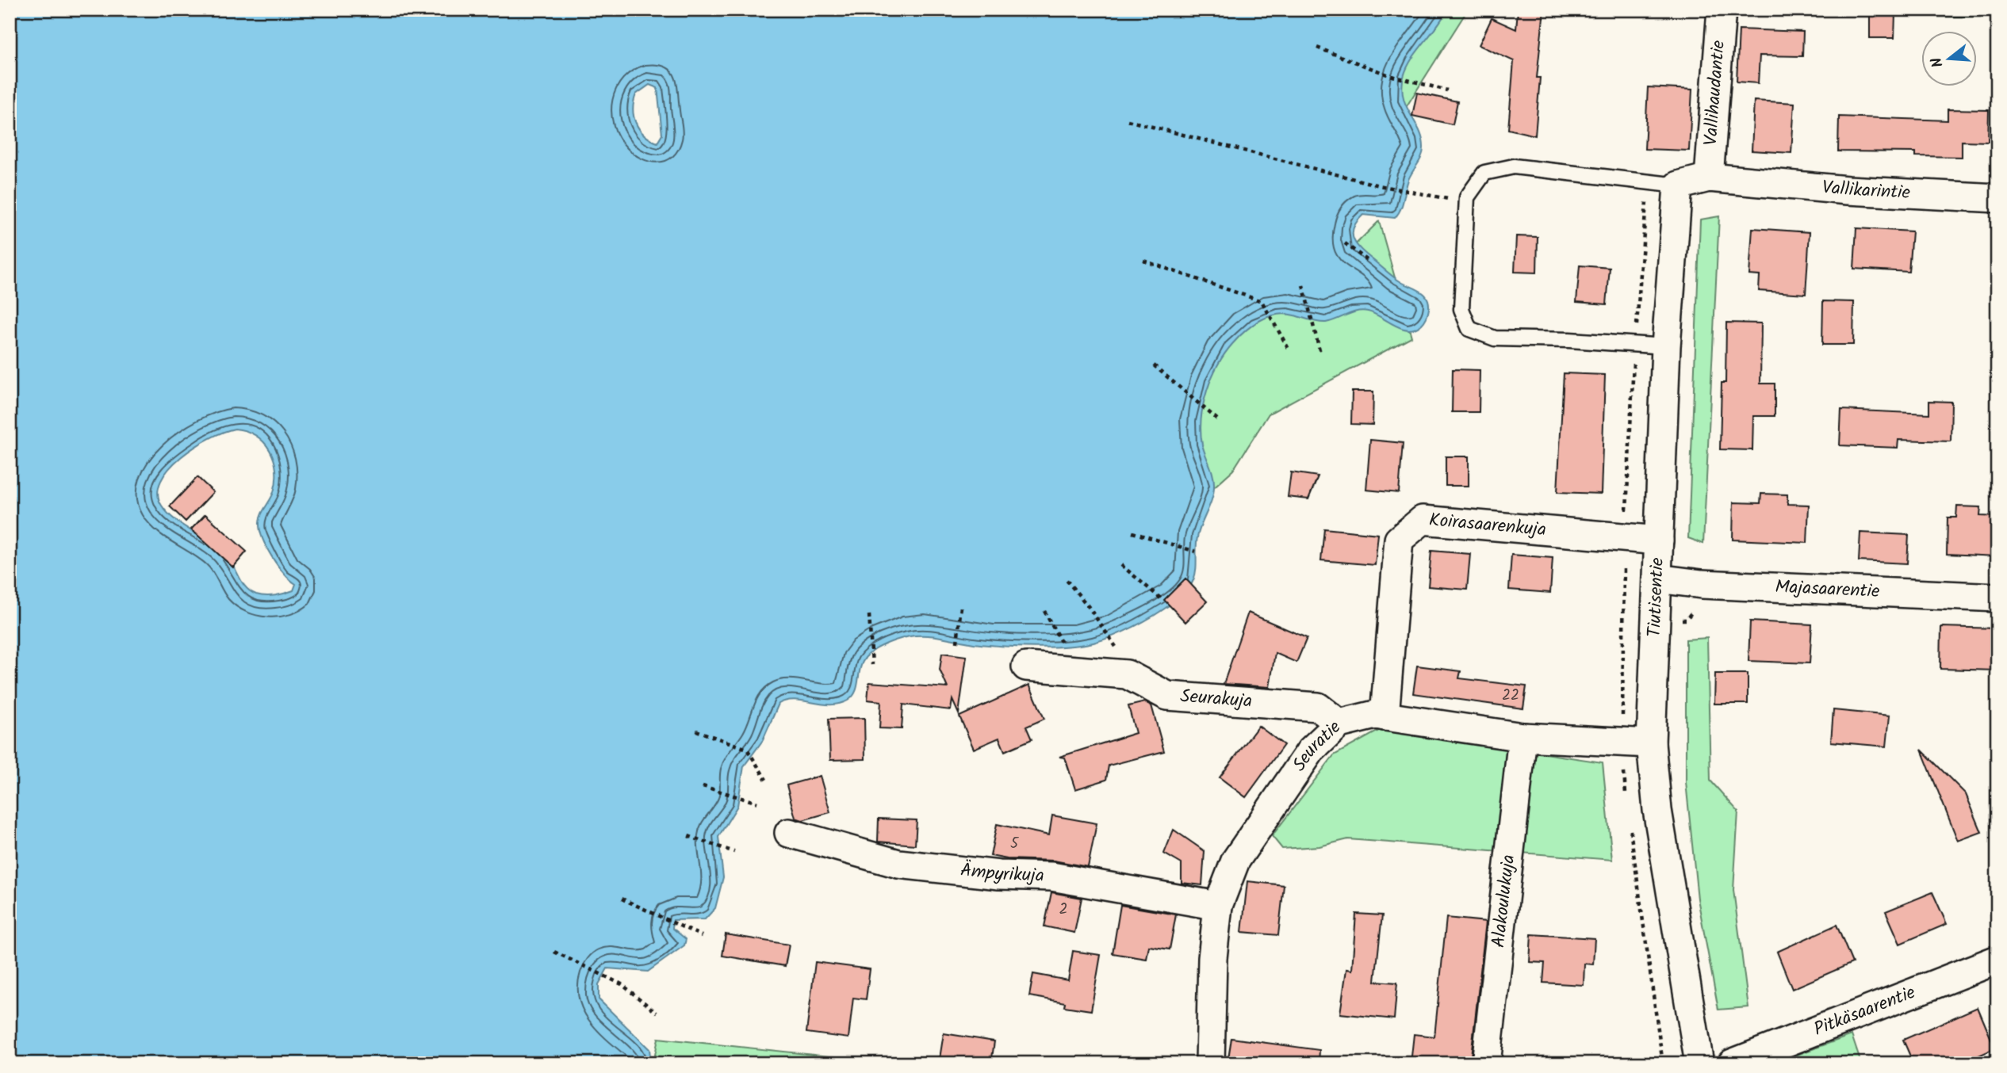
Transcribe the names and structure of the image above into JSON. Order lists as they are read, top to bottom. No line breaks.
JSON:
{"streets":{"street":["Vallihaudantie","Vallikarintie","Koirasaarenkuja","Majasaarentie","Tiutisentie","Seurakuja","Seuratie","Ämpyrikuja","Alakoulukuja","Pitkäsaarentie"]},"crossings":[["Vallihaudantie","Vallikarintie"],["Koirasaarenkuja","Tiutisentie"],["Koirasaarenkuja","Seuratie"],["Majasaarentie","Tiutisentie"],["Tiutisentie","Seuratie"],["Seurakuja","Seuratie"],["Seuratie","Ämpyrikuja"],["Seuratie","Alakoulukuja"]],"house_numbers":["22","5","2"],"north":"left"}
